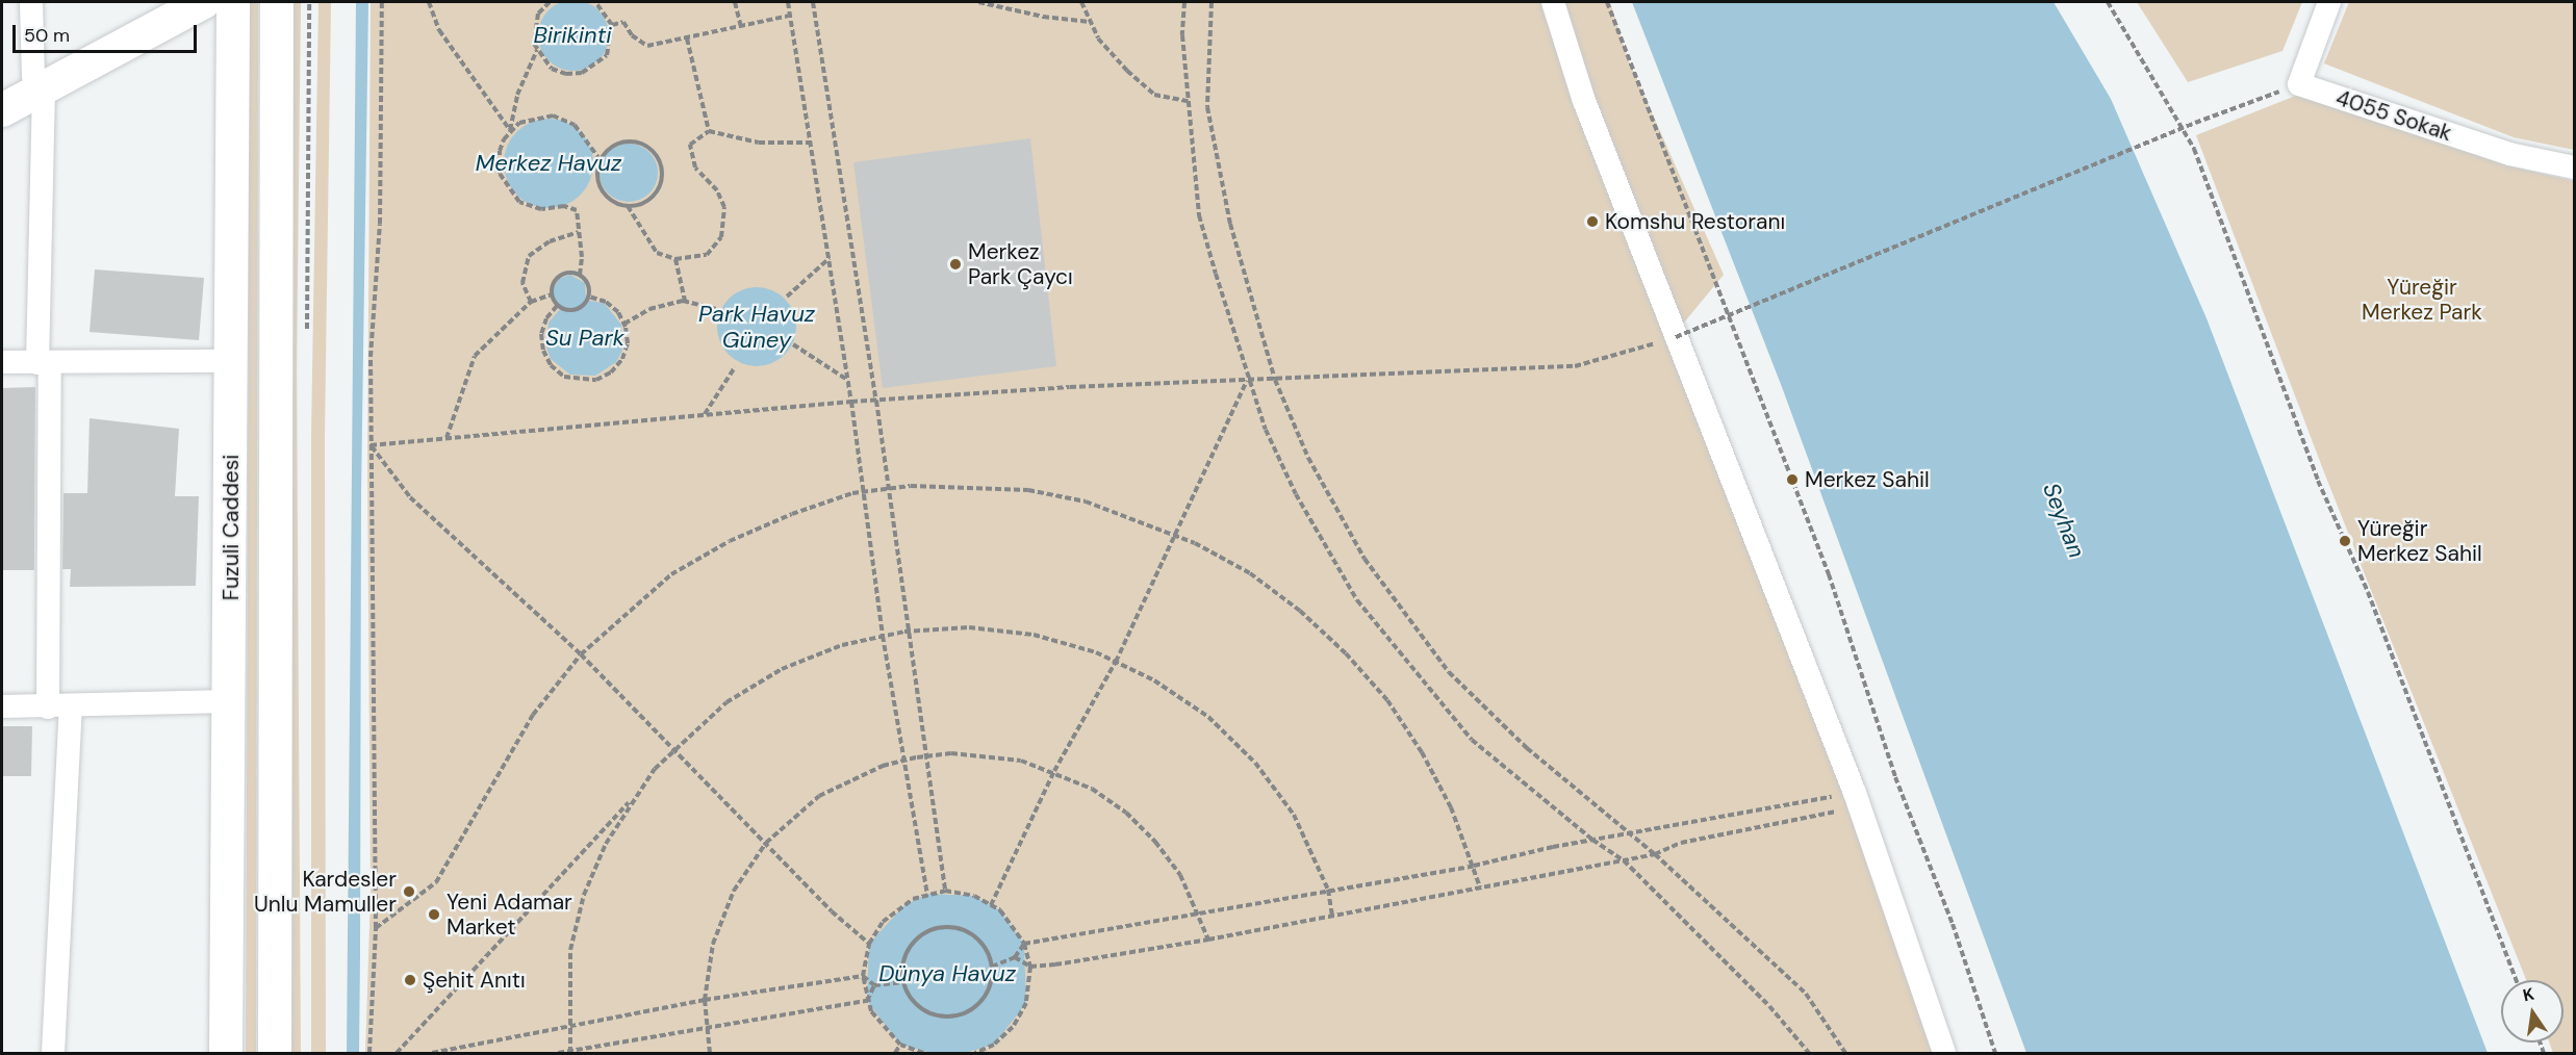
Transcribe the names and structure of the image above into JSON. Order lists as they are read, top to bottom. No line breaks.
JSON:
{"streets":{"main road":["Fuzuli Caddesi"],"street":["4055 Sokak"]},"water":["Birikinti","Merkez Havuz","Park Havuz Güney","Su Park","Seyhan","Dünya Havuz"],"parks":["Yüreğir Merkez Park"],"places":["Komshu Restoranı","Merkez Park Çaycı","Merkez Sahil","Yüreğir Merkez Sahil","Kardesler Unlu Mamuller","Yeni Adamar Market","Şehit Anıtı"],"scale_bar":"50 m","north":"top"}
